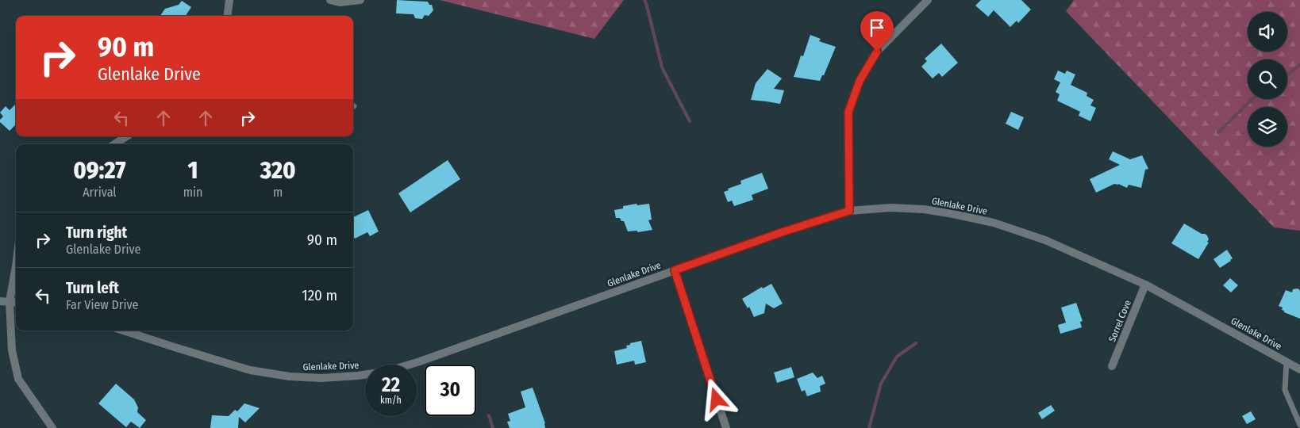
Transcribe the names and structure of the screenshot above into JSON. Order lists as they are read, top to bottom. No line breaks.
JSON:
{"streets":{"street":["Glenlake Drive","Sorrel Cove"]},"crossings":[["Glenlake Drive","Sorrel Cove"]],"page":{"turn":["90 m","Glenlake Drive"],"eta":["09:27","Arrival","1","min","320","m"],"list":[{"name":"Turn right","note":"Glenlake Drive","value":"90 m"},{"name":"Turn left","note":"Far View Drive","value":"120 m"}],"speed":"22 km/h","limit":"30"}}
